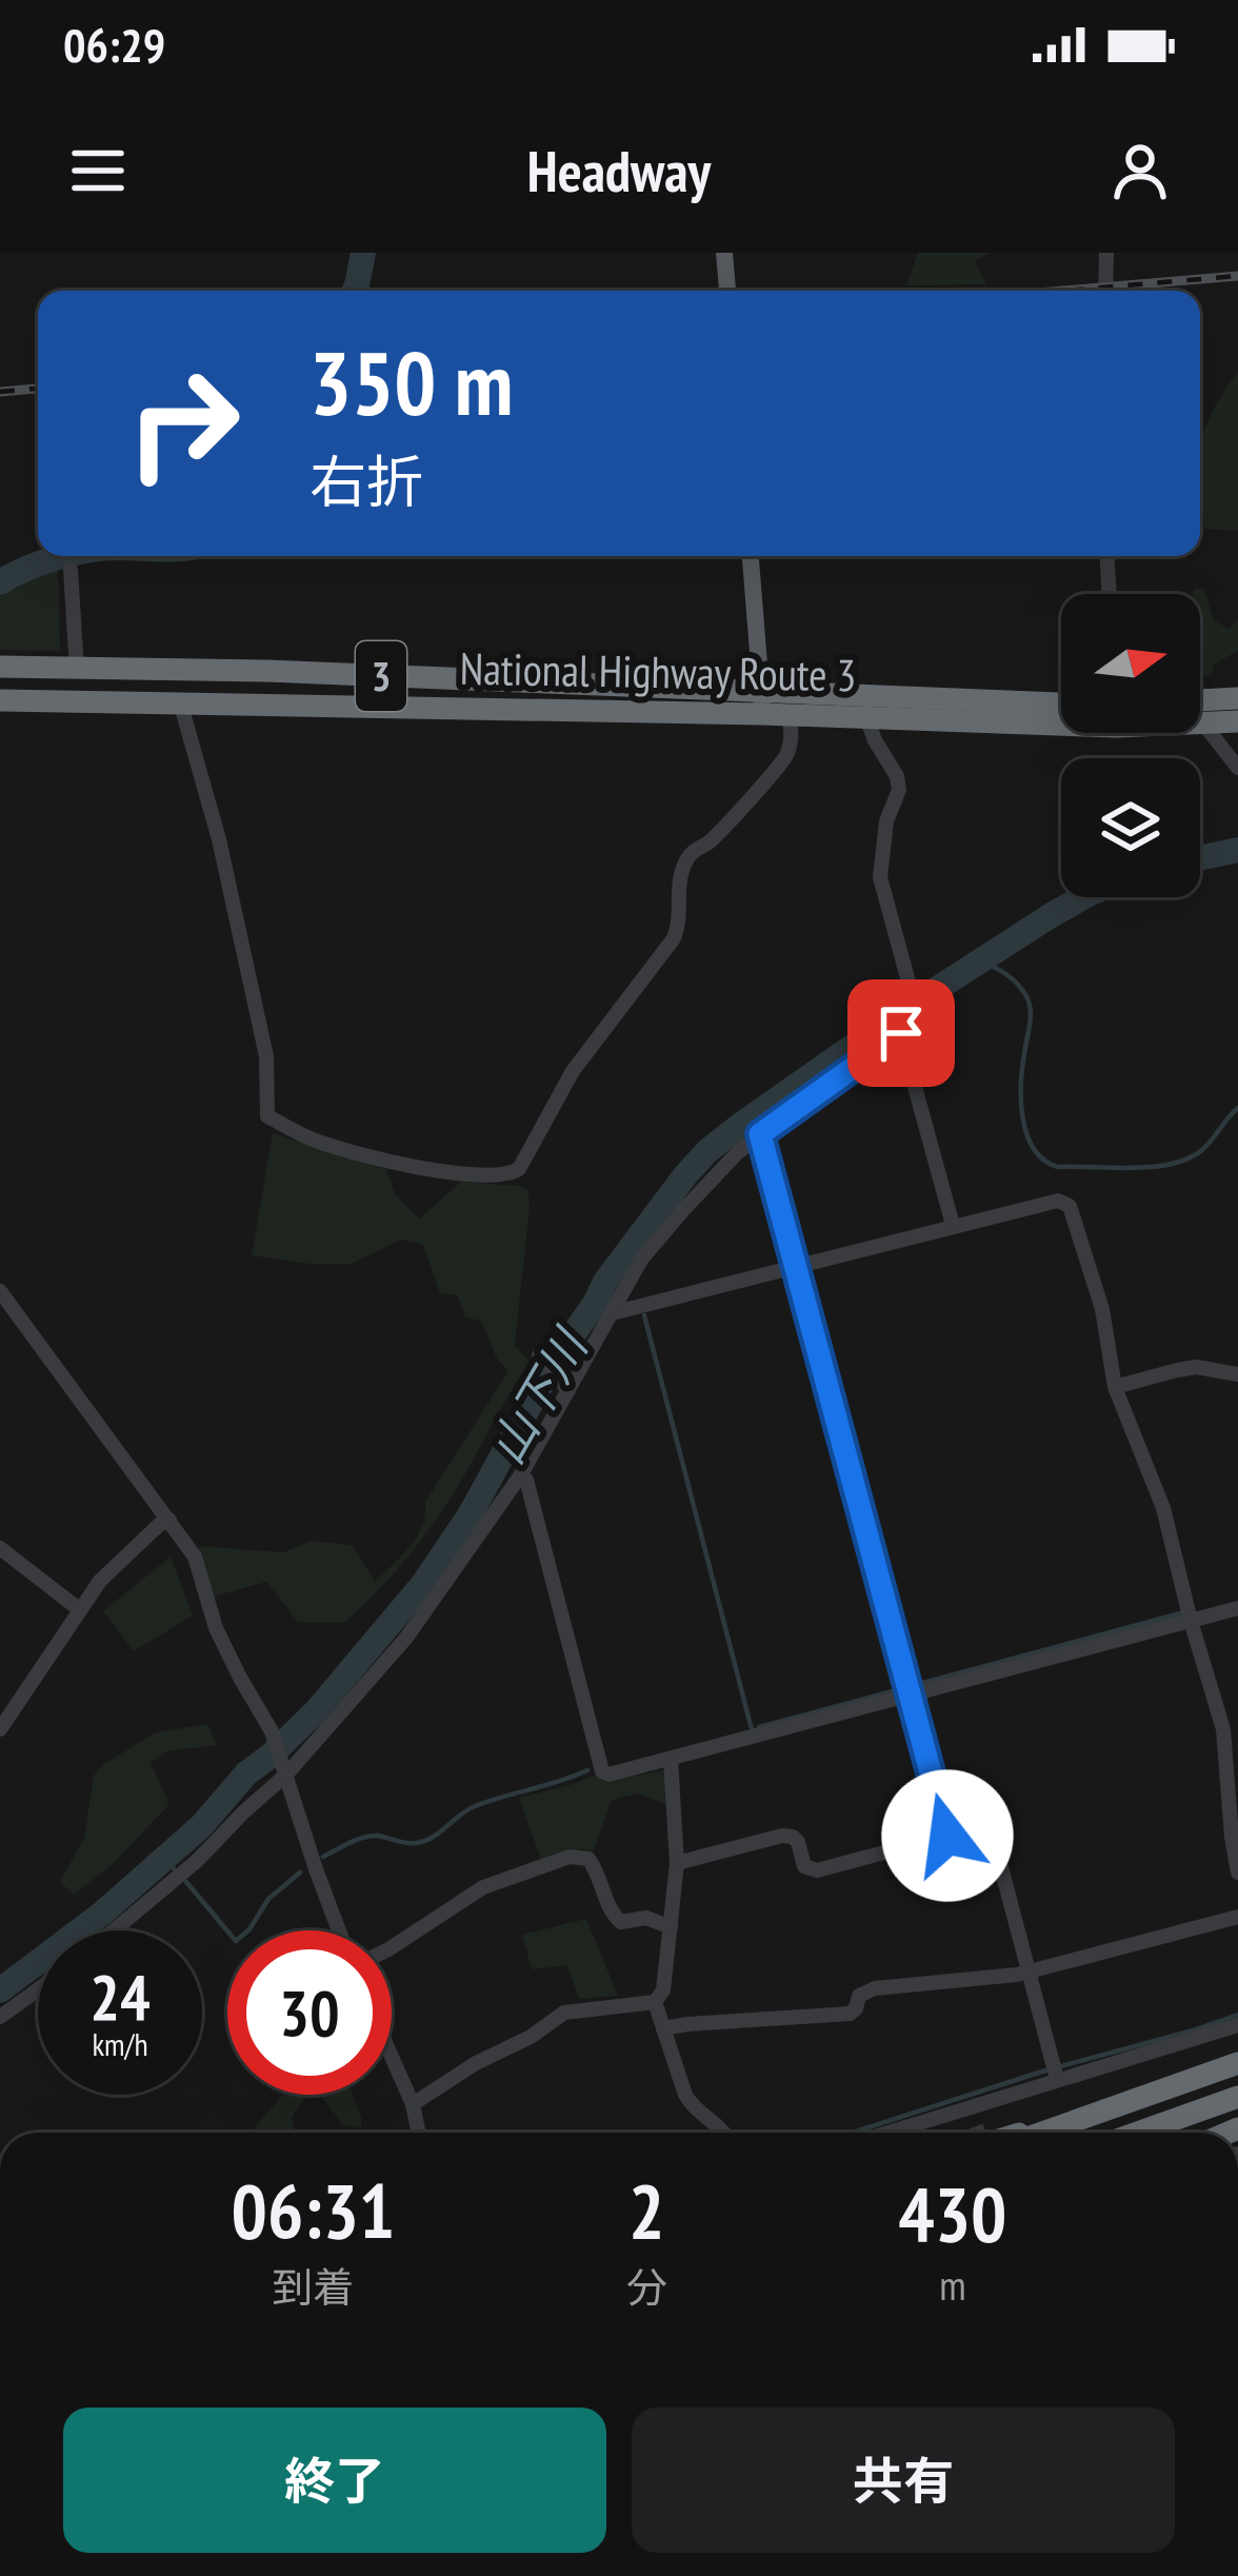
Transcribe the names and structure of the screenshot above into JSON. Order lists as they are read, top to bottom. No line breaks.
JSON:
{"streets":{"highway":["National Highway Route 3","3"]},"water":["山下川"],"north":"right","page":{"status":"06:29","header":"Headway","turn":["350 m","右折"],"speed":"24 km/h","limit":"30","eta":["06:31","到着","2","分","430","m"],"buttons":["終了","共有"]}}
